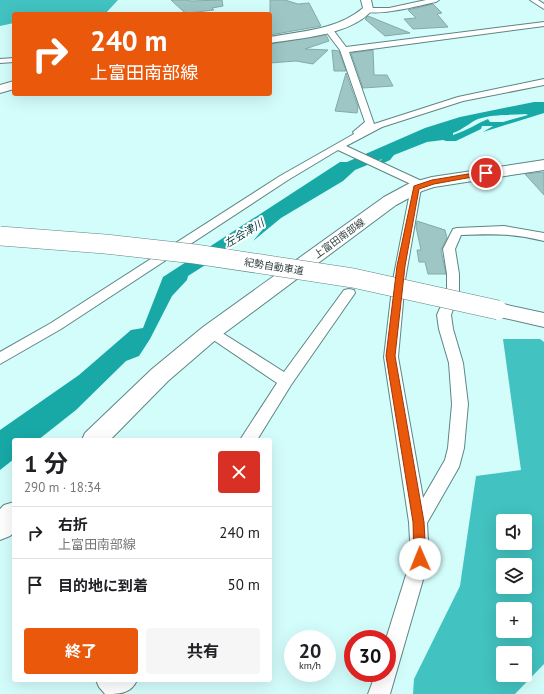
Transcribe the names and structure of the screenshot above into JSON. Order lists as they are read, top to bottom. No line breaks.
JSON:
{"streets":{"main road":["上富田南部線","紀勢自動車道"]},"water":["左会津川"],"page":{"turn":["240 m","上富田南部線"],"heading":["1 分","290 m · 18:34"],"list":[{"name":"右折","note":"上富田南部線","value":"240 m"},{"name":"目的地に到着","value":"50 m"}],"map_buttons":["+","−"],"buttons":["終了","共有"],"speed":"20 km/h","limit":"30"}}
